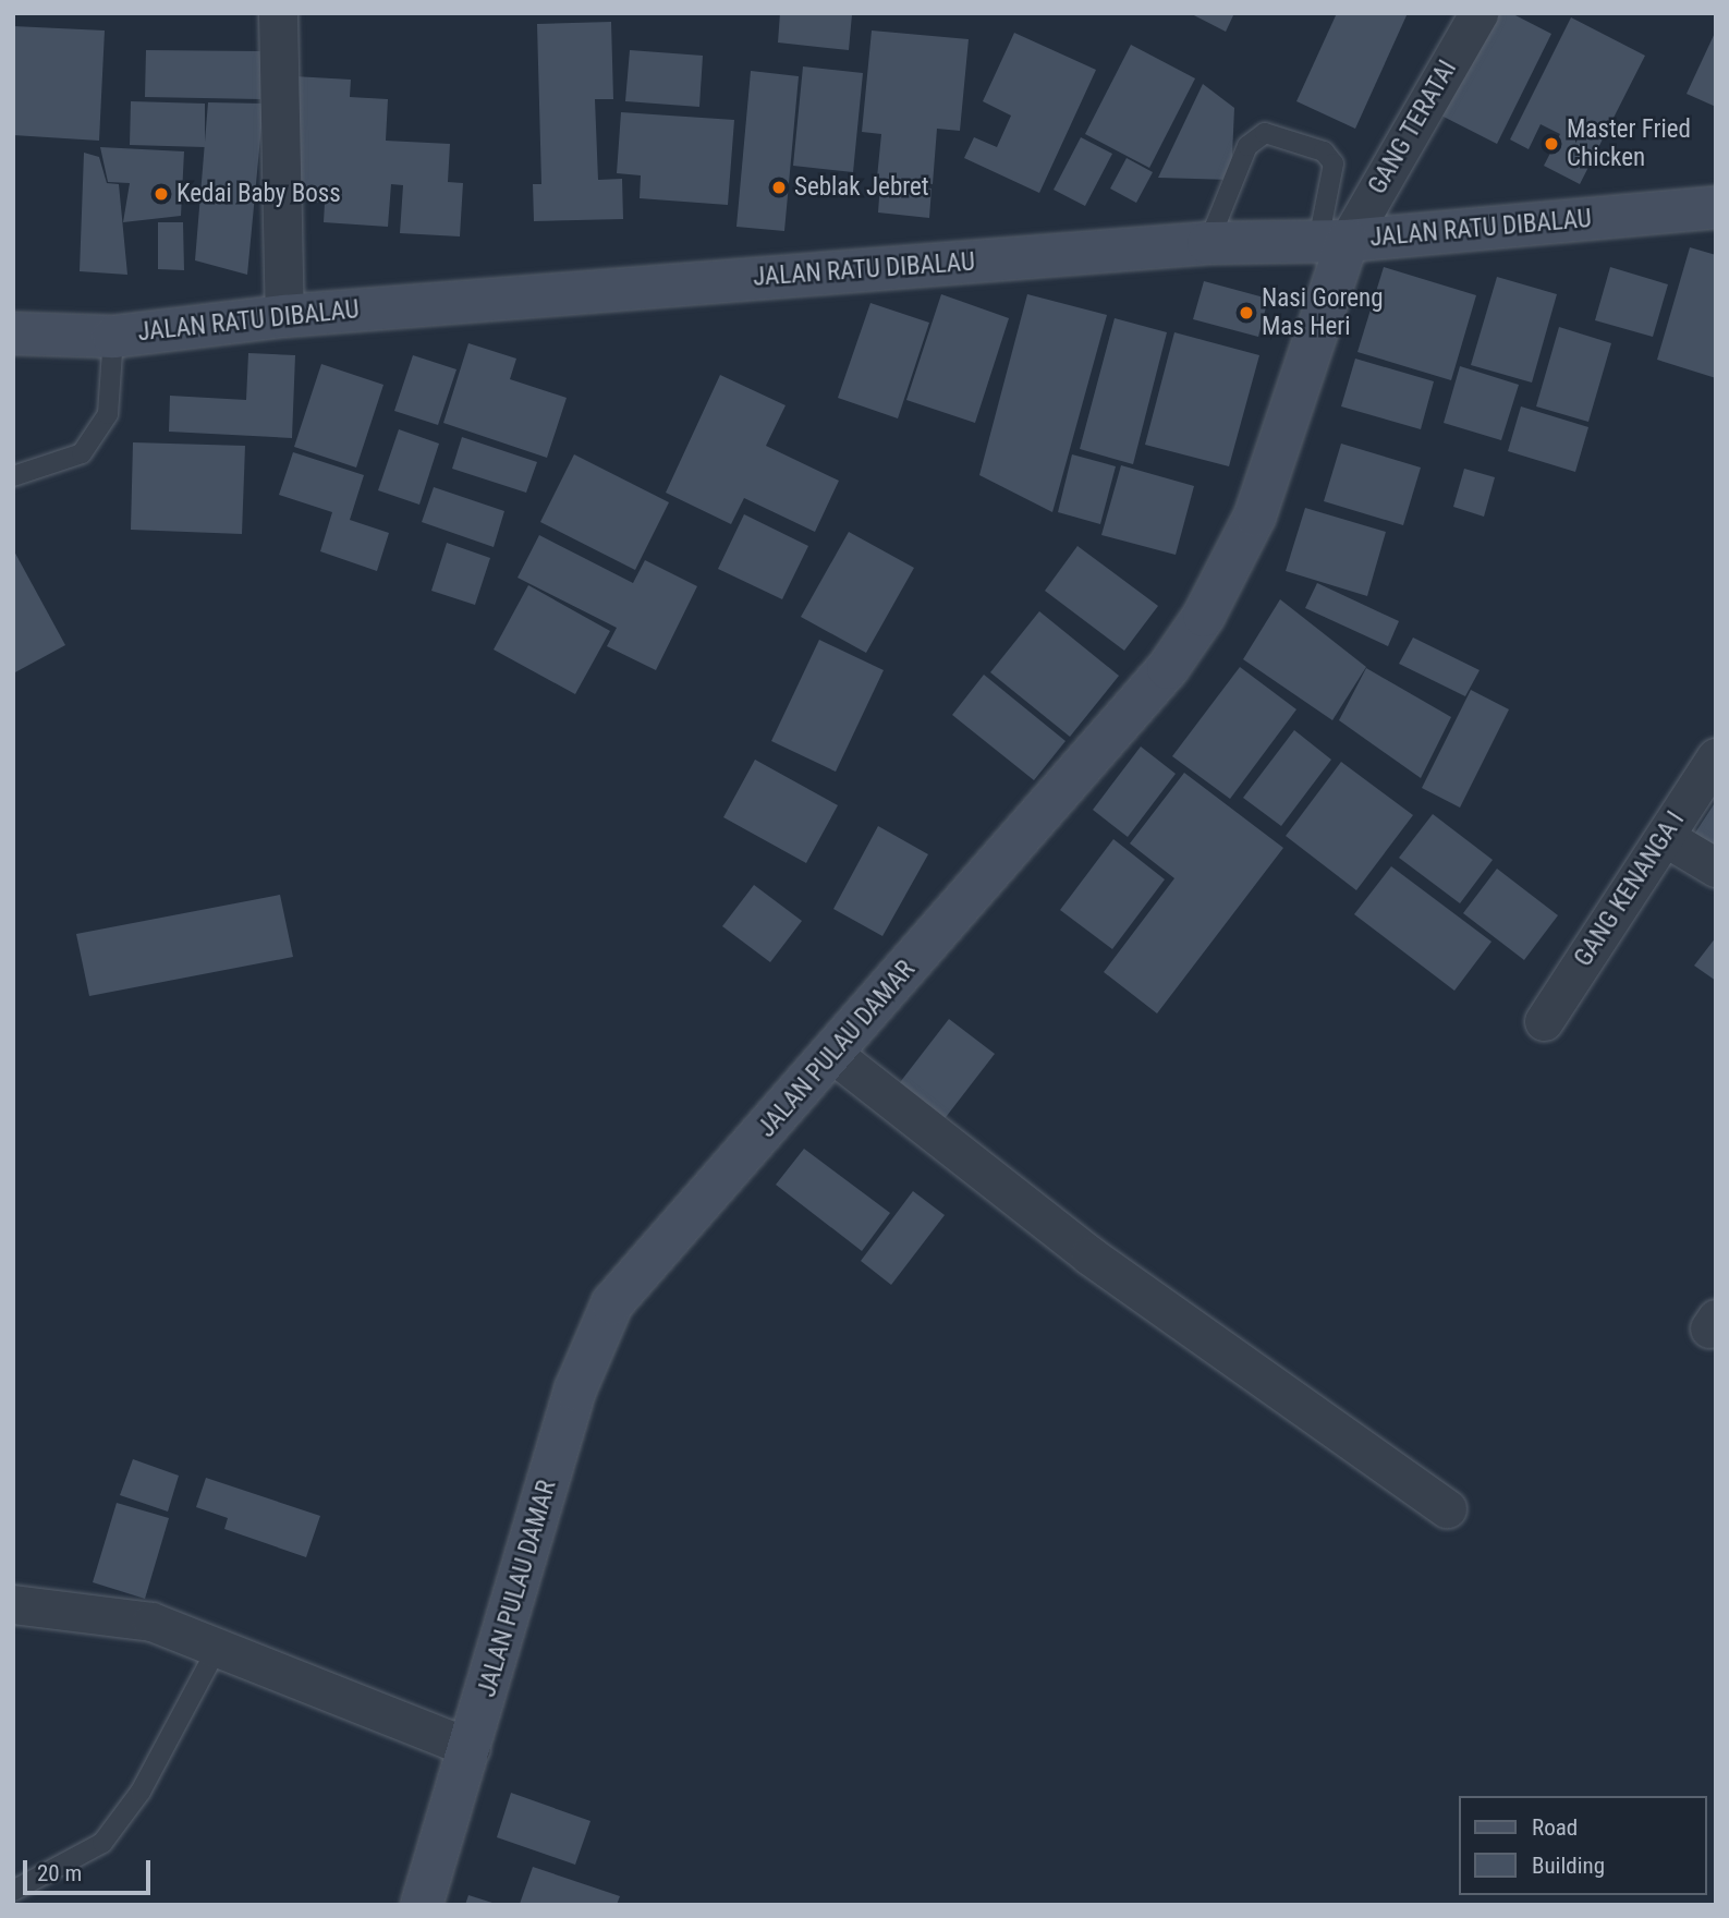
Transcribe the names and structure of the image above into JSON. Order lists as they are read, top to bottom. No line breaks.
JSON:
{"streets":{"street":["GANG TERATAI","JALAN RATU DIBALAU","GANG KENANGA I","JALAN PULAU DAMAR"]},"crossings":[["GANG TERATAI","JALAN RATU DIBALAU"],["GANG TERATAI","JALAN PULAU DAMAR"],["JALAN RATU DIBALAU","JALAN PULAU DAMAR"]],"places":["Master Fried Chicken","Seblak Jebret","Kedai Baby Boss","Nasi Goreng Mas Heri"],"legend":["Road","Building"],"scale_bar":"20 m"}
